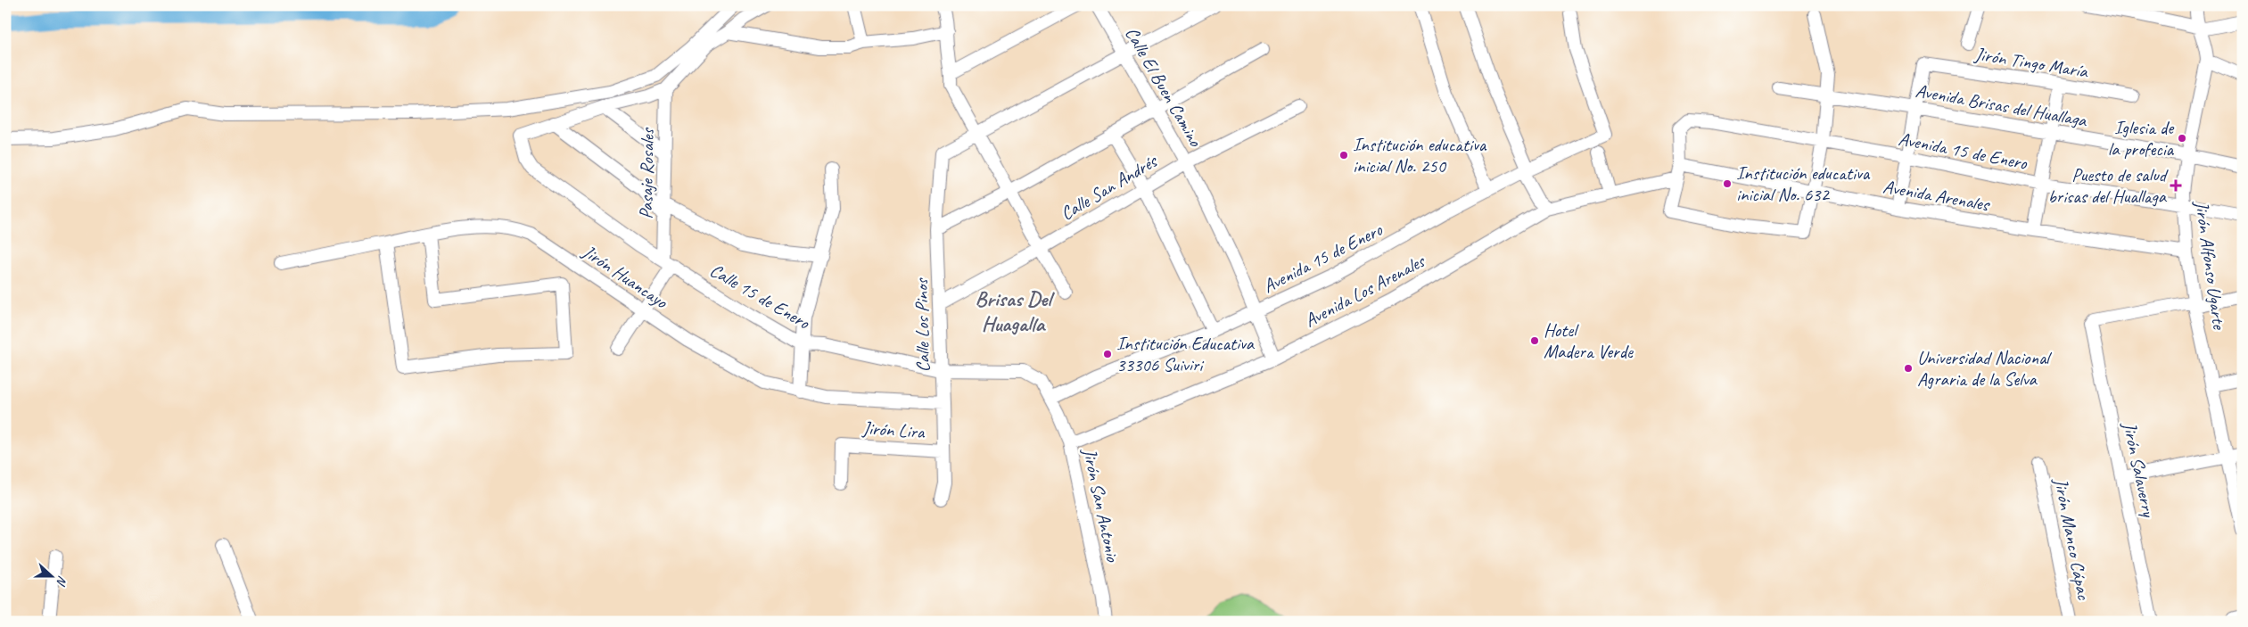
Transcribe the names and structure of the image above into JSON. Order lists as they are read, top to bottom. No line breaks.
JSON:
{"streets":{"street":["Jirón Tingo María","Calle El Buen Camino","Avenida Brisas del Huallaga","Avenida 15 de Enero","Pasaje Rosales","Calle San Andrés","Avenida Arenales","Jirón Alfonso Ugarte","Jirón Huancayo","Avenida Los Arenales","Calle 15 de Enero","Calle Los Pinos","Jirón Lira","Jirón Salaverry","Jirón San Antonio","Jirón Manco Cápac"]},"crossings":[["Jirón Tingo María","Avenida Brisas del Huallaga"],["Calle El Buen Camino","Avenida 15 de Enero"],["Calle El Buen Camino","Calle San Andrés"],["Calle El Buen Camino","Avenida Los Arenales"],["Avenida Brisas del Huallaga","Jirón Alfonso Ugarte"],["Avenida 15 de Enero","Avenida Arenales"],["Avenida 15 de Enero","Jirón Alfonso Ugarte"],["Avenida 15 de Enero","Calle 15 de Enero"],["Avenida 15 de Enero","Jirón San Antonio"],["Pasaje Rosales","Calle 15 de Enero"],["Calle San Andrés","Calle Los Pinos"],["Avenida Arenales","Jirón Alfonso Ugarte"],["Jirón Alfonso Ugarte","Jirón Salaverry"],["Jirón Huancayo","Calle Los Pinos"],["Avenida Los Arenales","Jirón San Antonio"],["Calle 15 de Enero","Calle Los Pinos"],["Calle 15 de Enero","Jirón San Antonio"],["Calle Los Pinos","Jirón Lira"]],"districts":["Brisas Del Huagalla"],"places":{"other":["Iglesia de la profecia","Institución educativa inicial No. 250","Institución educativa inicial No. 632","Hotel Madera Verde","Institución Educativa 33306 Suiviri","Universidad Nacional Agraria de la Selva"],"health":["Puesto de salud brisas del Huallaga"]},"north":"right"}
